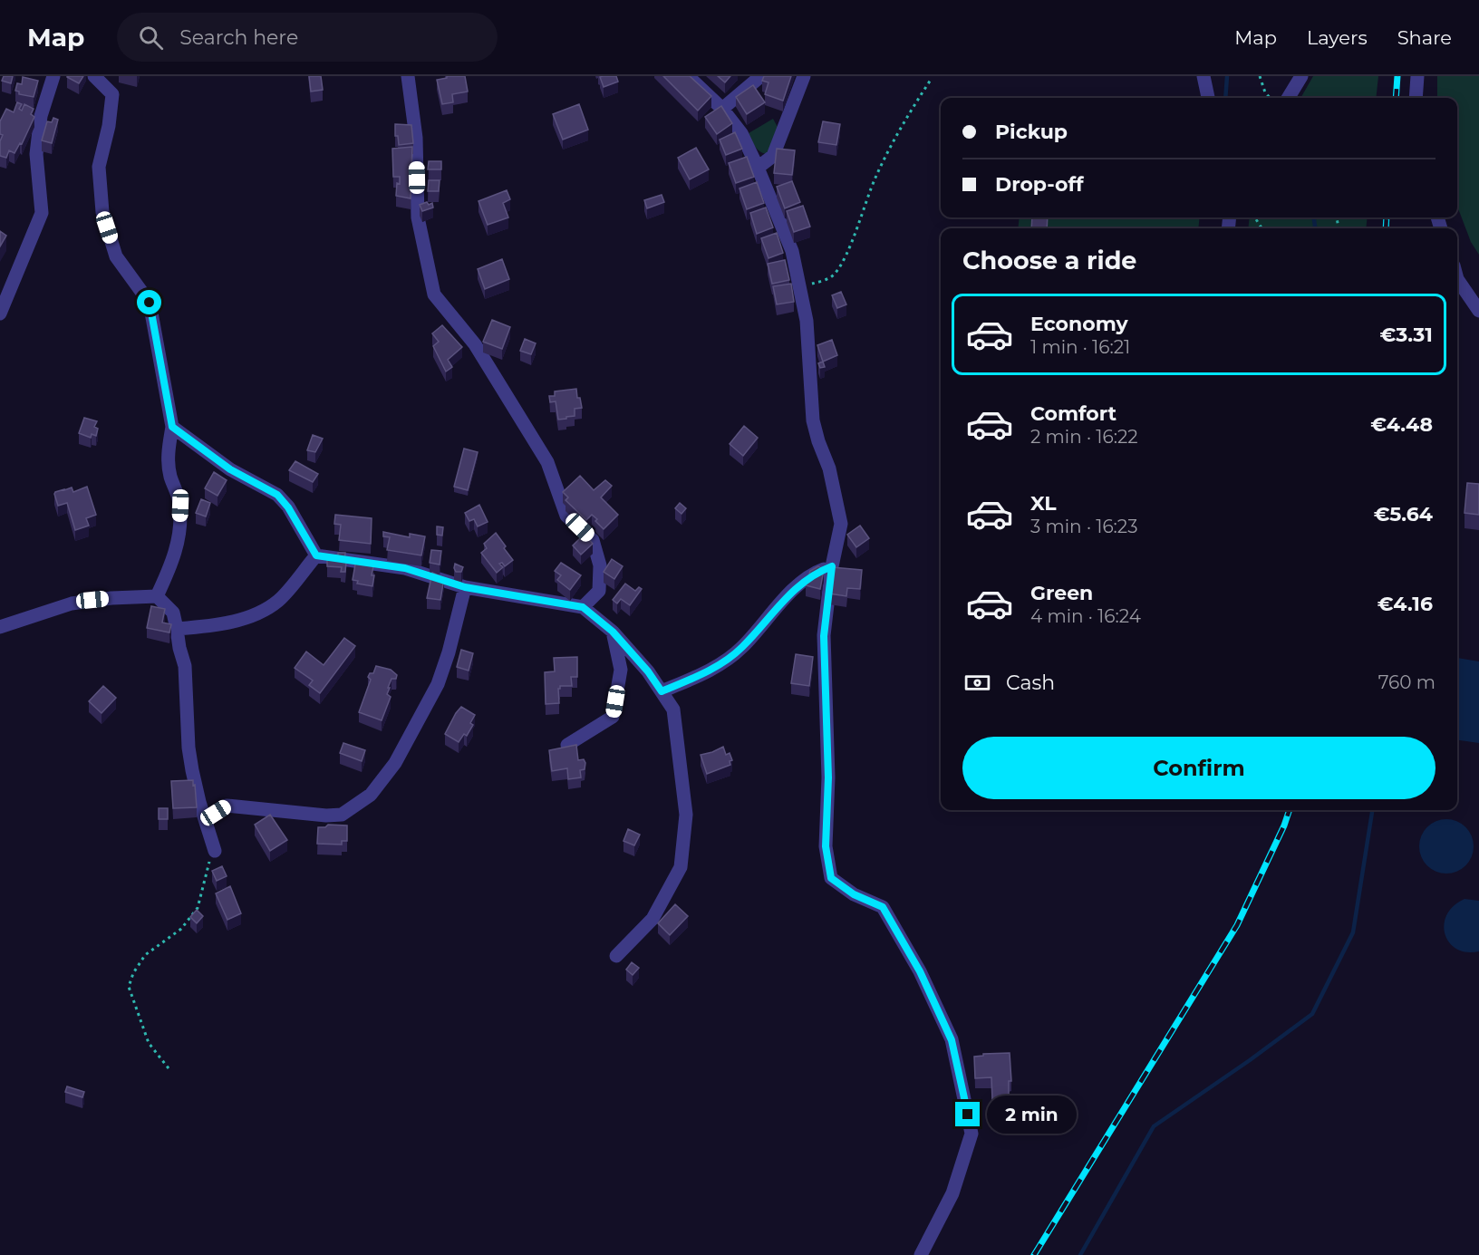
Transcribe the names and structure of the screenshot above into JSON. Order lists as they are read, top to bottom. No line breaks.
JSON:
{"page":{"header":"Map","search":"Search here","nav":["Map","Layers","Share"],"banner":["Pickup","Drop-off"],"heading":"Choose a ride","list":[{"name":"Economy","note":"1 min · 16:21","value":"€3.31"},{"name":"Comfort","note":"2 min · 16:22","value":"€4.48"},{"name":"XL","note":"3 min · 16:23","value":"€5.64"},{"name":"Green","note":"4 min · 16:24","value":"€4.16"}],"pay":["Cash","760 m"],"buttons":"Confirm","bubble":"2 min"}}
